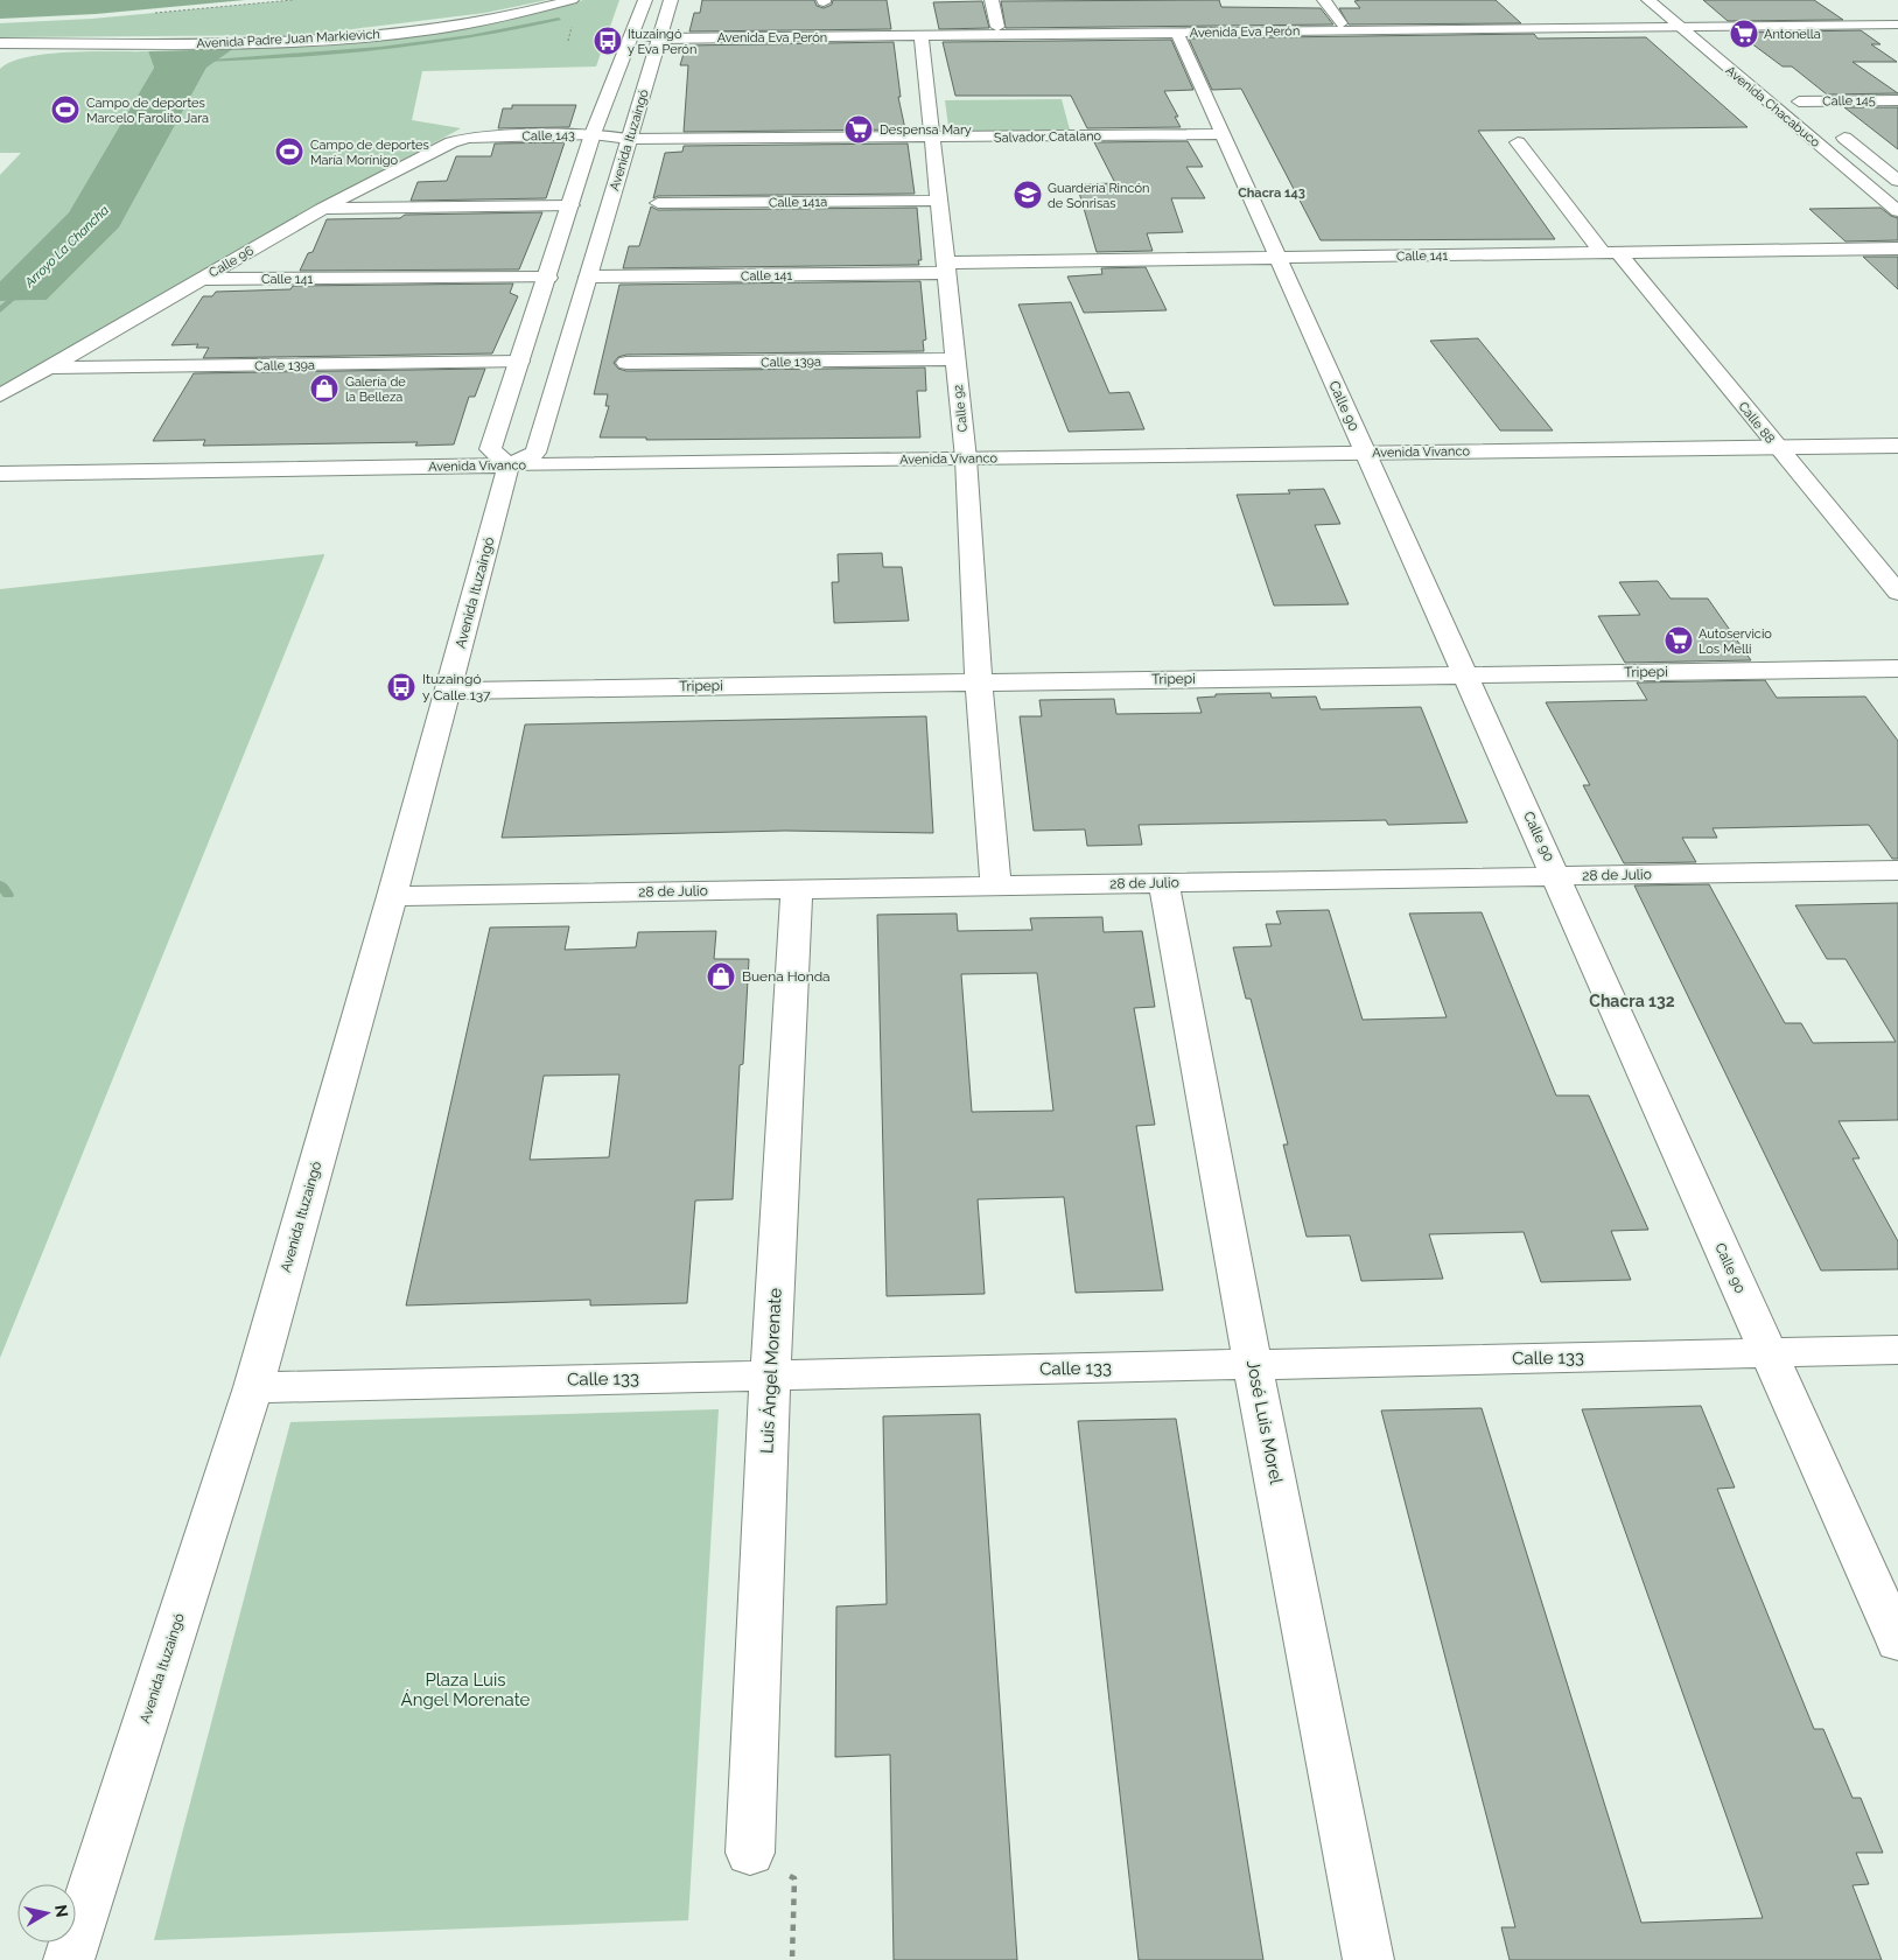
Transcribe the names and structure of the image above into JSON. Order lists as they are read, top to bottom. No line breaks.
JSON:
{"streets":{"street":["Avenida Eva Perón","Avenida Padre Juan Markievich","Calle 145","Avenida Chacabuco","Calle 143","Salvador Catalano","Avenida Ituzaingó","Calle 141a","Calle 141","Calle 96","Calle 139a","Calle 90","Calle 92","Calle 88","Avenida Vivanco","Tripepi","28 de Julio","Calle 133","Luis Ángel Morenate","José Luis Morel"]},"crossings":[["Avenida Eva Perón","Avenida Chacabuco"],["Avenida Eva Perón","Avenida Ituzaingó"],["Avenida Eva Perón","Calle 90"],["Avenida Eva Perón","Calle 92"],["Calle 145","Avenida Chacabuco"],["Calle 143","Salvador Catalano"],["Calle 143","Avenida Ituzaingó"],["Calle 143","Calle 96"],["Salvador Catalano","Avenida Ituzaingó"],["Salvador Catalano","Calle 90"],["Salvador Catalano","Calle 92"],["Avenida Ituzaingó","Calle 141"],["Avenida Ituzaingó","Avenida Vivanco"],["Avenida Ituzaingó","Tripepi"],["Avenida Ituzaingó","28 de Julio"],["Avenida Ituzaingó","Calle 133"],["Calle 141a","Calle 92"],["Calle 141","Calle 96"],["Calle 141","Calle 90"],["Calle 141","Calle 92"],["Calle 141","Calle 88"],["Calle 96","Calle 139a"],["Calle 139a","Calle 92"],["Calle 90","Avenida Vivanco"],["Calle 90","Tripepi"],["Calle 90","28 de Julio"],["Calle 90","Calle 133"],["Calle 92","Avenida Vivanco"],["Calle 92","Tripepi"],["Calle 92","28 de Julio"],["Calle 88","Avenida Vivanco"],["28 de Julio","Luis Ángel Morenate"],["28 de Julio","José Luis Morel"],["Calle 133","Luis Ángel Morenate"],["Calle 133","José Luis Morel"]],"districts":["Chacra 143","Chacra 132"],"water":["Arroyo La Chancha"],"parks":["Plaza Luis Ángel Morenate"],"places":{"supermarket":["Antonella","Despensa Mary","Autoservicio Los Melli"],"bus stop":["Ituzaingó y Eva Perón","Ituzaingó y Calle 137"],"sports":["Campo de deportes Marcelo Farolito Jara","Campo de deportes María Morínigo"],"school or university":["Guardería Rincón de Sonrisas"],"shop":["Galería de la Belleza","Buena Honda"]},"north":"right"}
